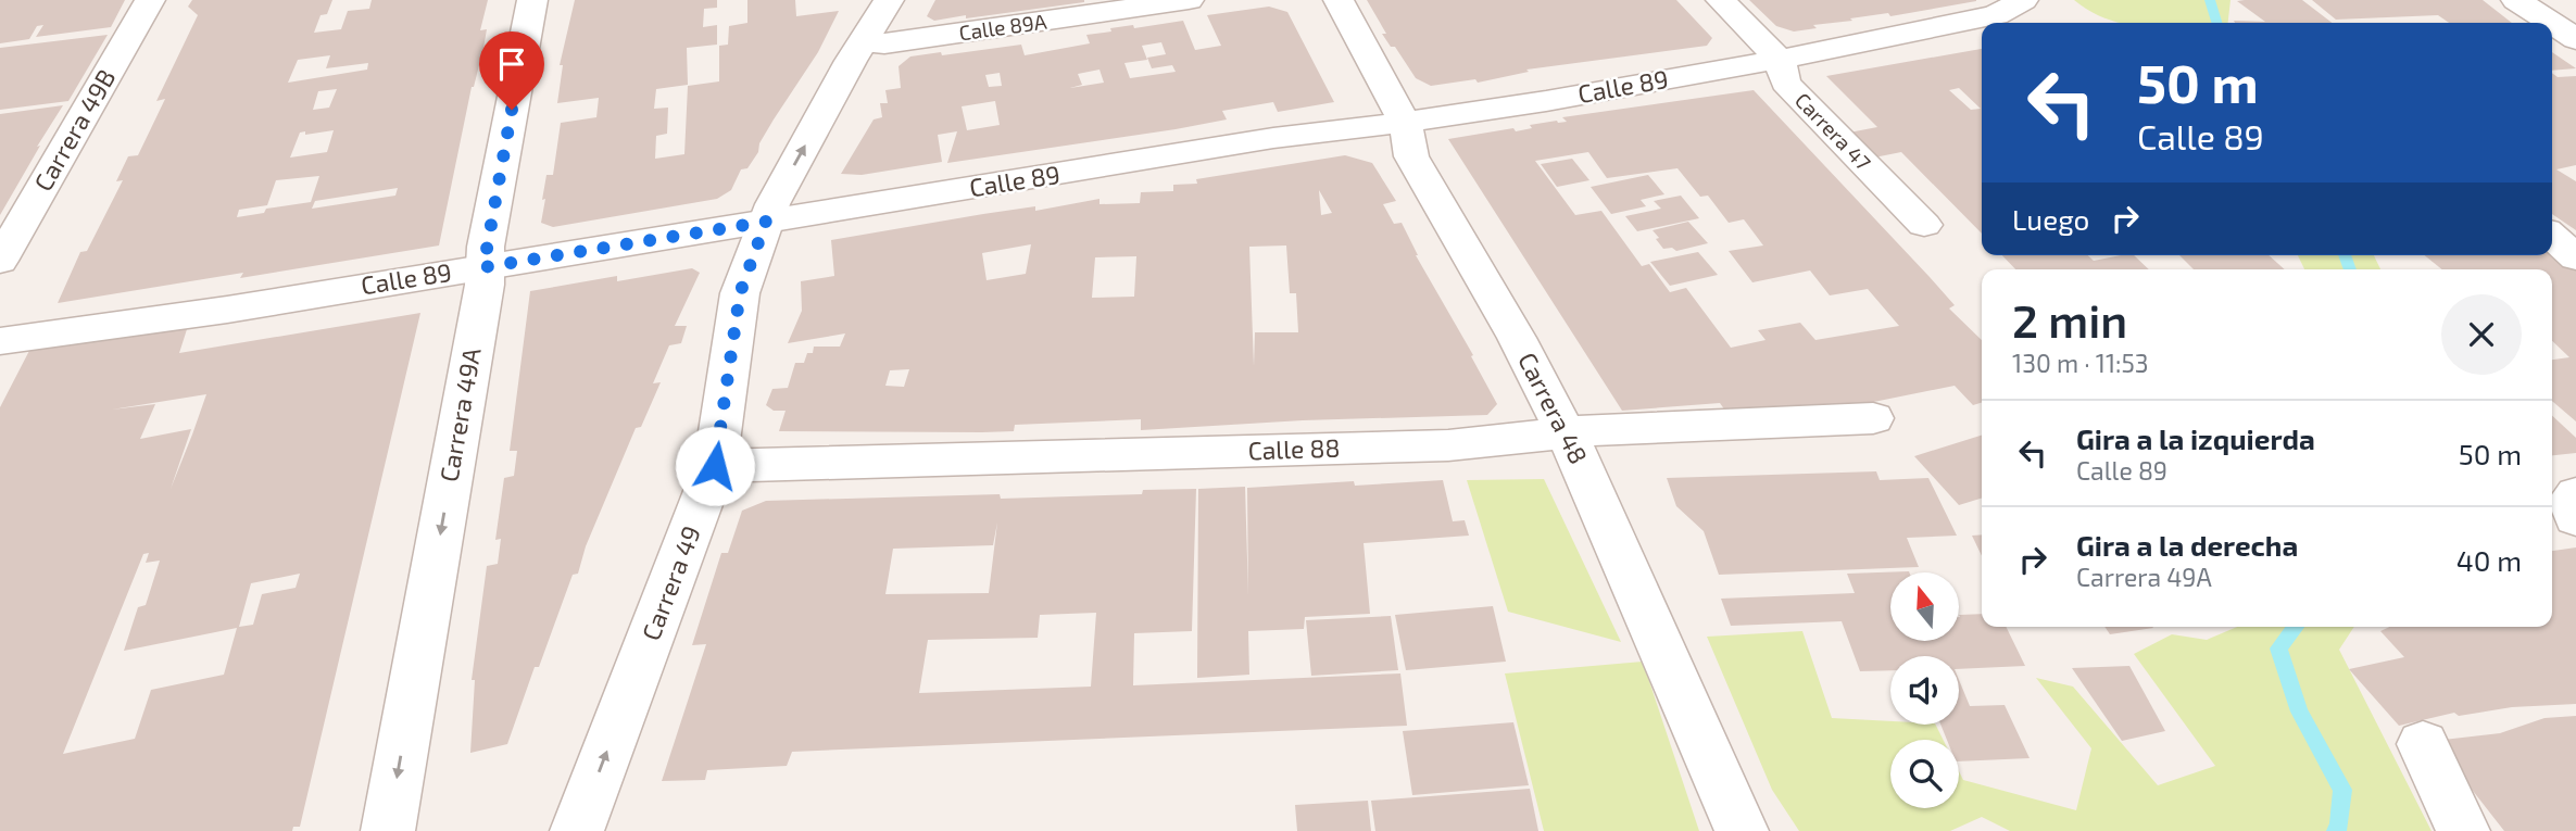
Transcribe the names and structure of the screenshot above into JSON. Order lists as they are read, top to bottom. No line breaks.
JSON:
{"streets":{"street":["Calle 89A","Calle 89","Carrera 49B","Carrera 47","Carrera 48","Carrera 49A","Calle 88","Carrera 49"]},"crossings":[["Calle 89A","Carrera 49"],["Calle 89","Carrera 47"],["Calle 89","Carrera 48"],["Calle 89","Carrera 49A"],["Calle 89","Carrera 49"],["Carrera 48","Calle 88"],["Calle 88","Carrera 49"]],"one_way":["Carrera 49A","Carrera 49"],"north":"top","page":{"turn":["50 m","Calle 89"],"then":"Luego","heading":["2 min","130 m · 11:53"],"list":[{"name":"Gira a la izquierda","note":"Calle 89","value":"50 m"},{"name":"Gira a la derecha","note":"Carrera 49A","value":"40 m"}]}}
